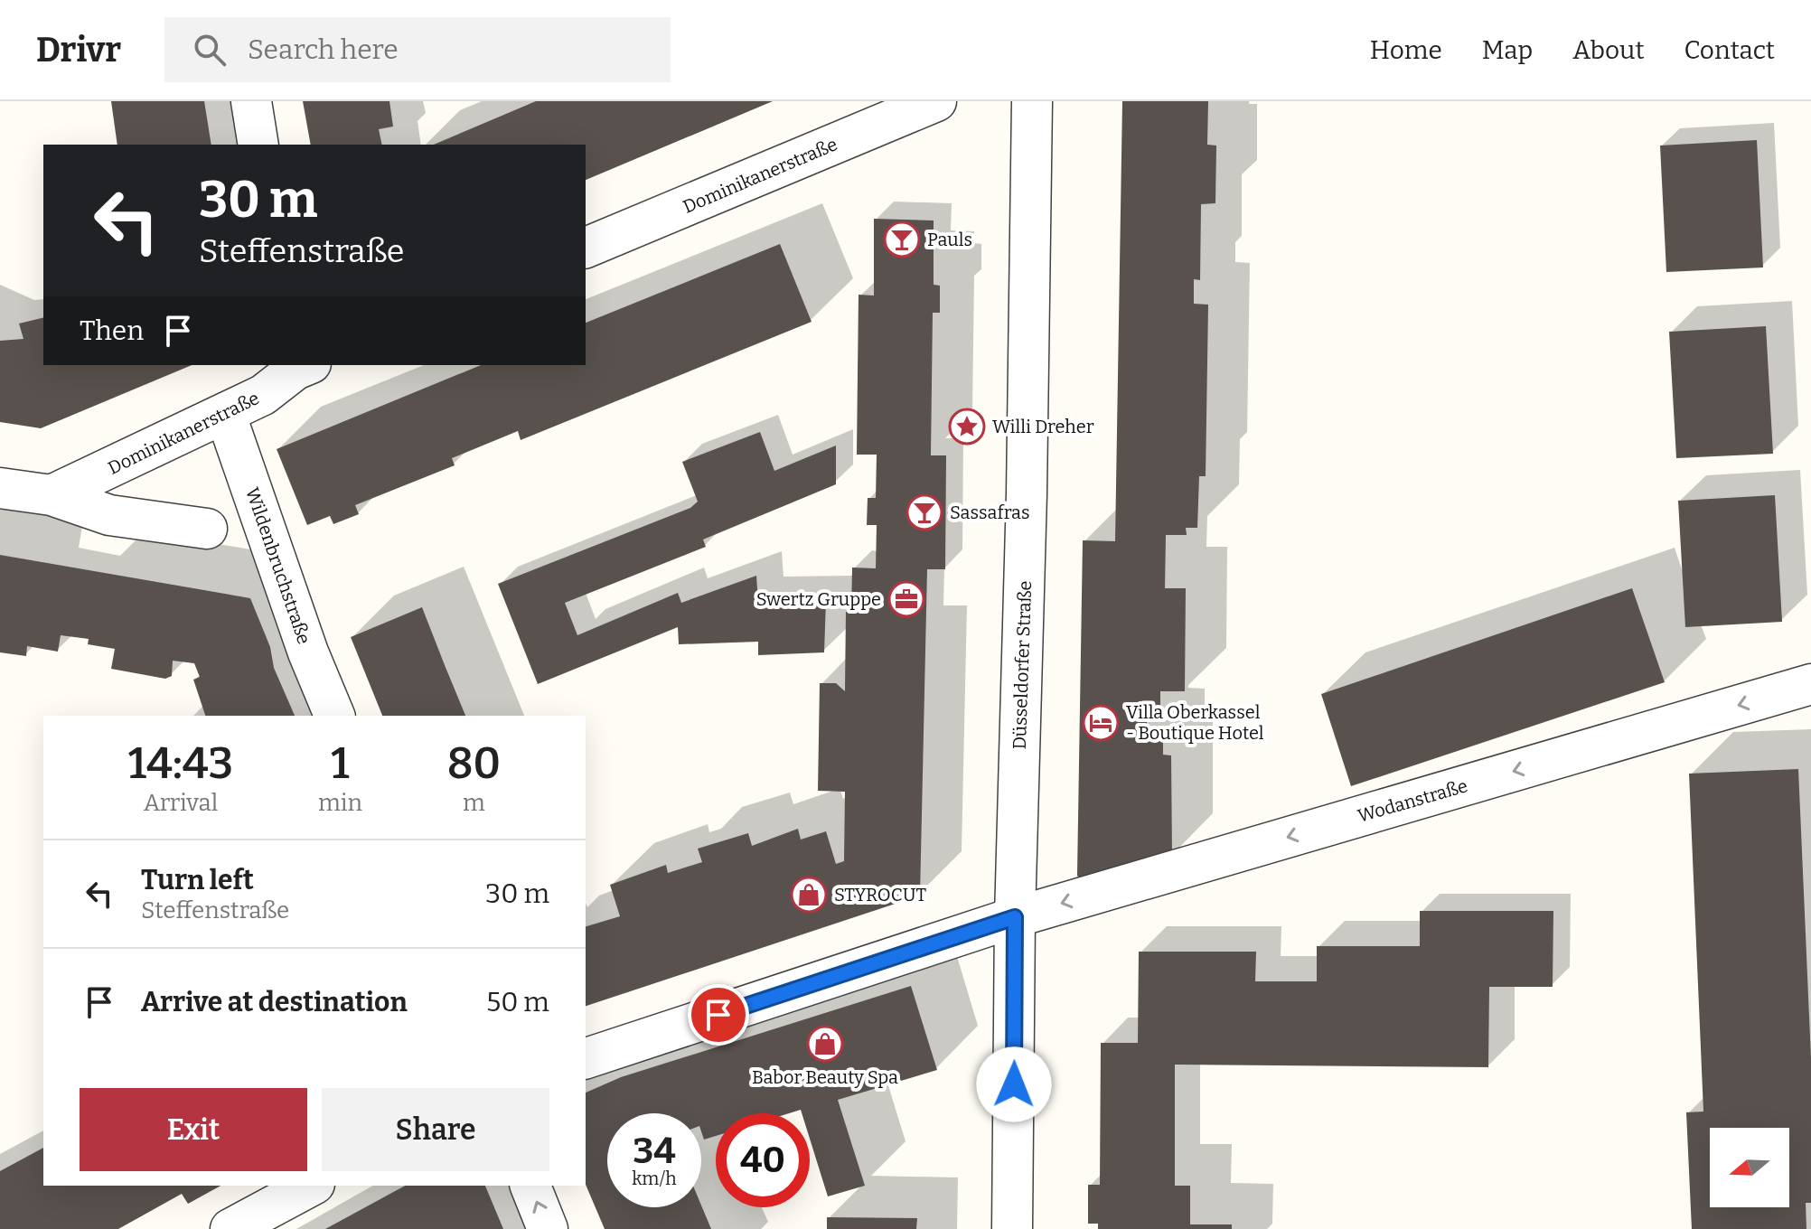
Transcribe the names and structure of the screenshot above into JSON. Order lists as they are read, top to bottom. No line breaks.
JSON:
{"streets":{"street":["Dominikanerstraße","Wildenbruchstraße","Düsseldorfer Straße","Wodanstraße"]},"crossings":[["Dominikanerstraße","Wildenbruchstraße"],["Düsseldorfer Straße","Wodanstraße"]],"one_way":["Wodanstraße"],"places":{"bar":["Pauls","Sassafras"],"place":["Willi Dreher"],"office":["Swertz Gruppe"],"hotel":["Villa Oberkassel - Boutique Hotel"],"shop":["STYROCUT","Babor Beauty Spa"]},"north":"left","page":{"header":"Drivr","search":"Search here","nav":["Home","Map","About","Contact"],"turn":["30 m","Steffenstraße"],"then":"Then","eta":["14:43","Arrival","1","min","80","m"],"list":[{"name":"Turn left","note":"Steffenstraße","value":"30 m"},{"name":"Arrive at destination","value":"50 m"}],"buttons":["Exit","Share"],"speed":"34 km/h","limit":"40"}}
